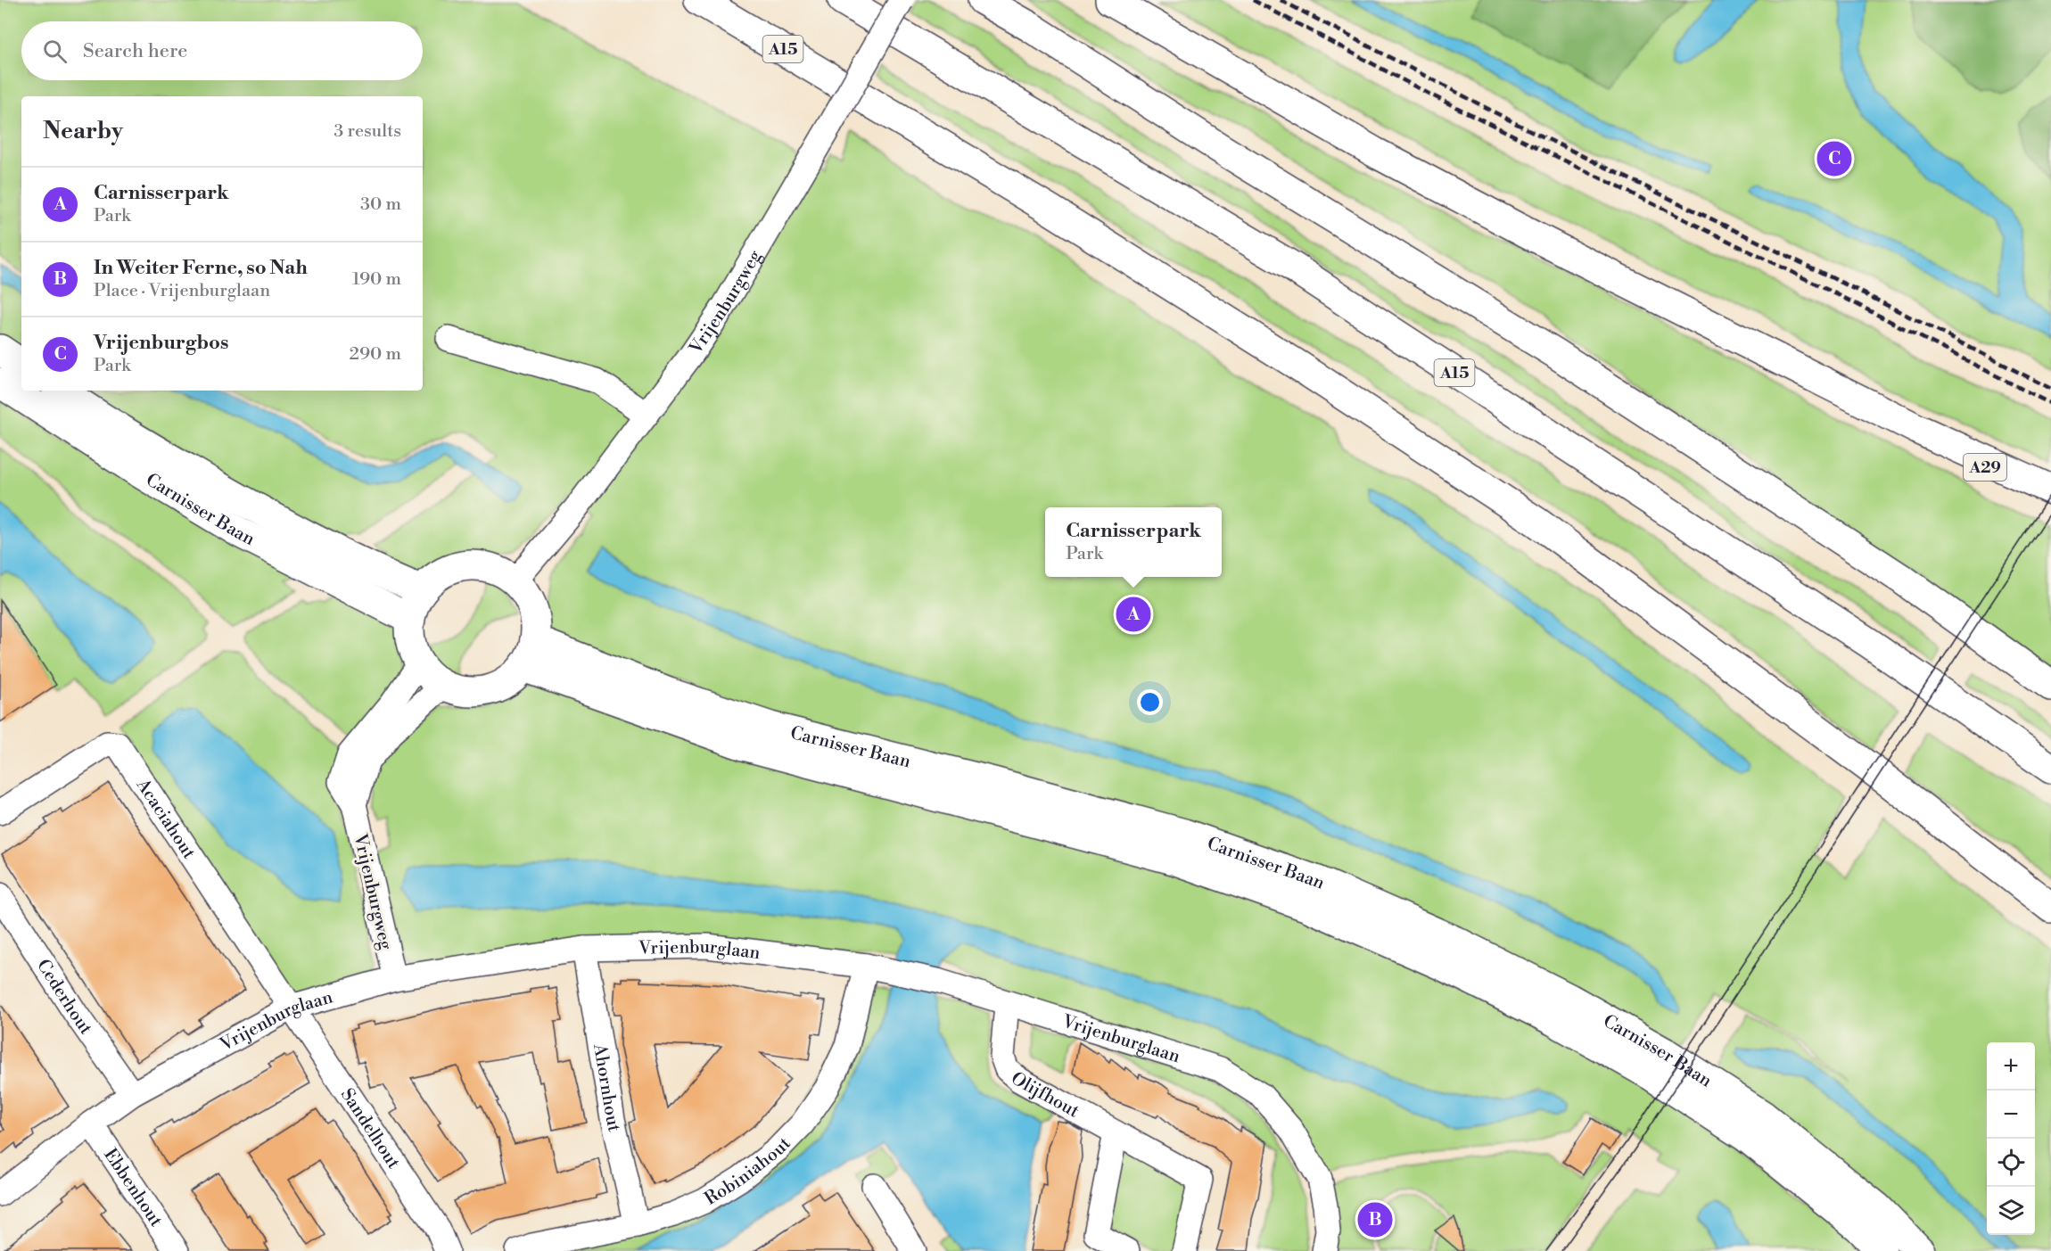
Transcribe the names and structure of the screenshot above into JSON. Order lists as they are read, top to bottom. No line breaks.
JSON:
{"streets":{"main road":["A15","A29","Carnisser Baan"],"street":["Vrijenburgweg","Acaciahout","Vrijenburglaan","Cederhout","Ahornhout","Olijfhout","Sandelhout","Robiniahout","Ebbenhout"]},"crossings":[["Vrijenburgweg","Carnisser Baan"],["Vrijenburgweg","Vrijenburglaan"],["Acaciahout","Vrijenburglaan"],["Acaciahout","Sandelhout"],["Vrijenburglaan","Cederhout"],["Vrijenburglaan","Ahornhout"],["Vrijenburglaan","Olijfhout"],["Vrijenburglaan","Sandelhout"],["Vrijenburglaan","Robiniahout"],["Vrijenburglaan","Ebbenhout"],["Ahornhout","Robiniahout"]],"page":{"search":"Search here","heading":["Nearby","3 results"],"pins":["C","A","B"],"list":[{"mark":"A","name":"Carnisserpark","note":"Park","value":"30 m"},{"mark":"B","name":"In Weiter Ferne, so Nah","note":"Place · Vrijenburglaan","value":"190 m"},{"mark":"C","name":"Vrijenburgbos","note":"Park","value":"290 m"}],"popup":["Carnisserpark","Park"],"map_buttons":["+","−"]}}
